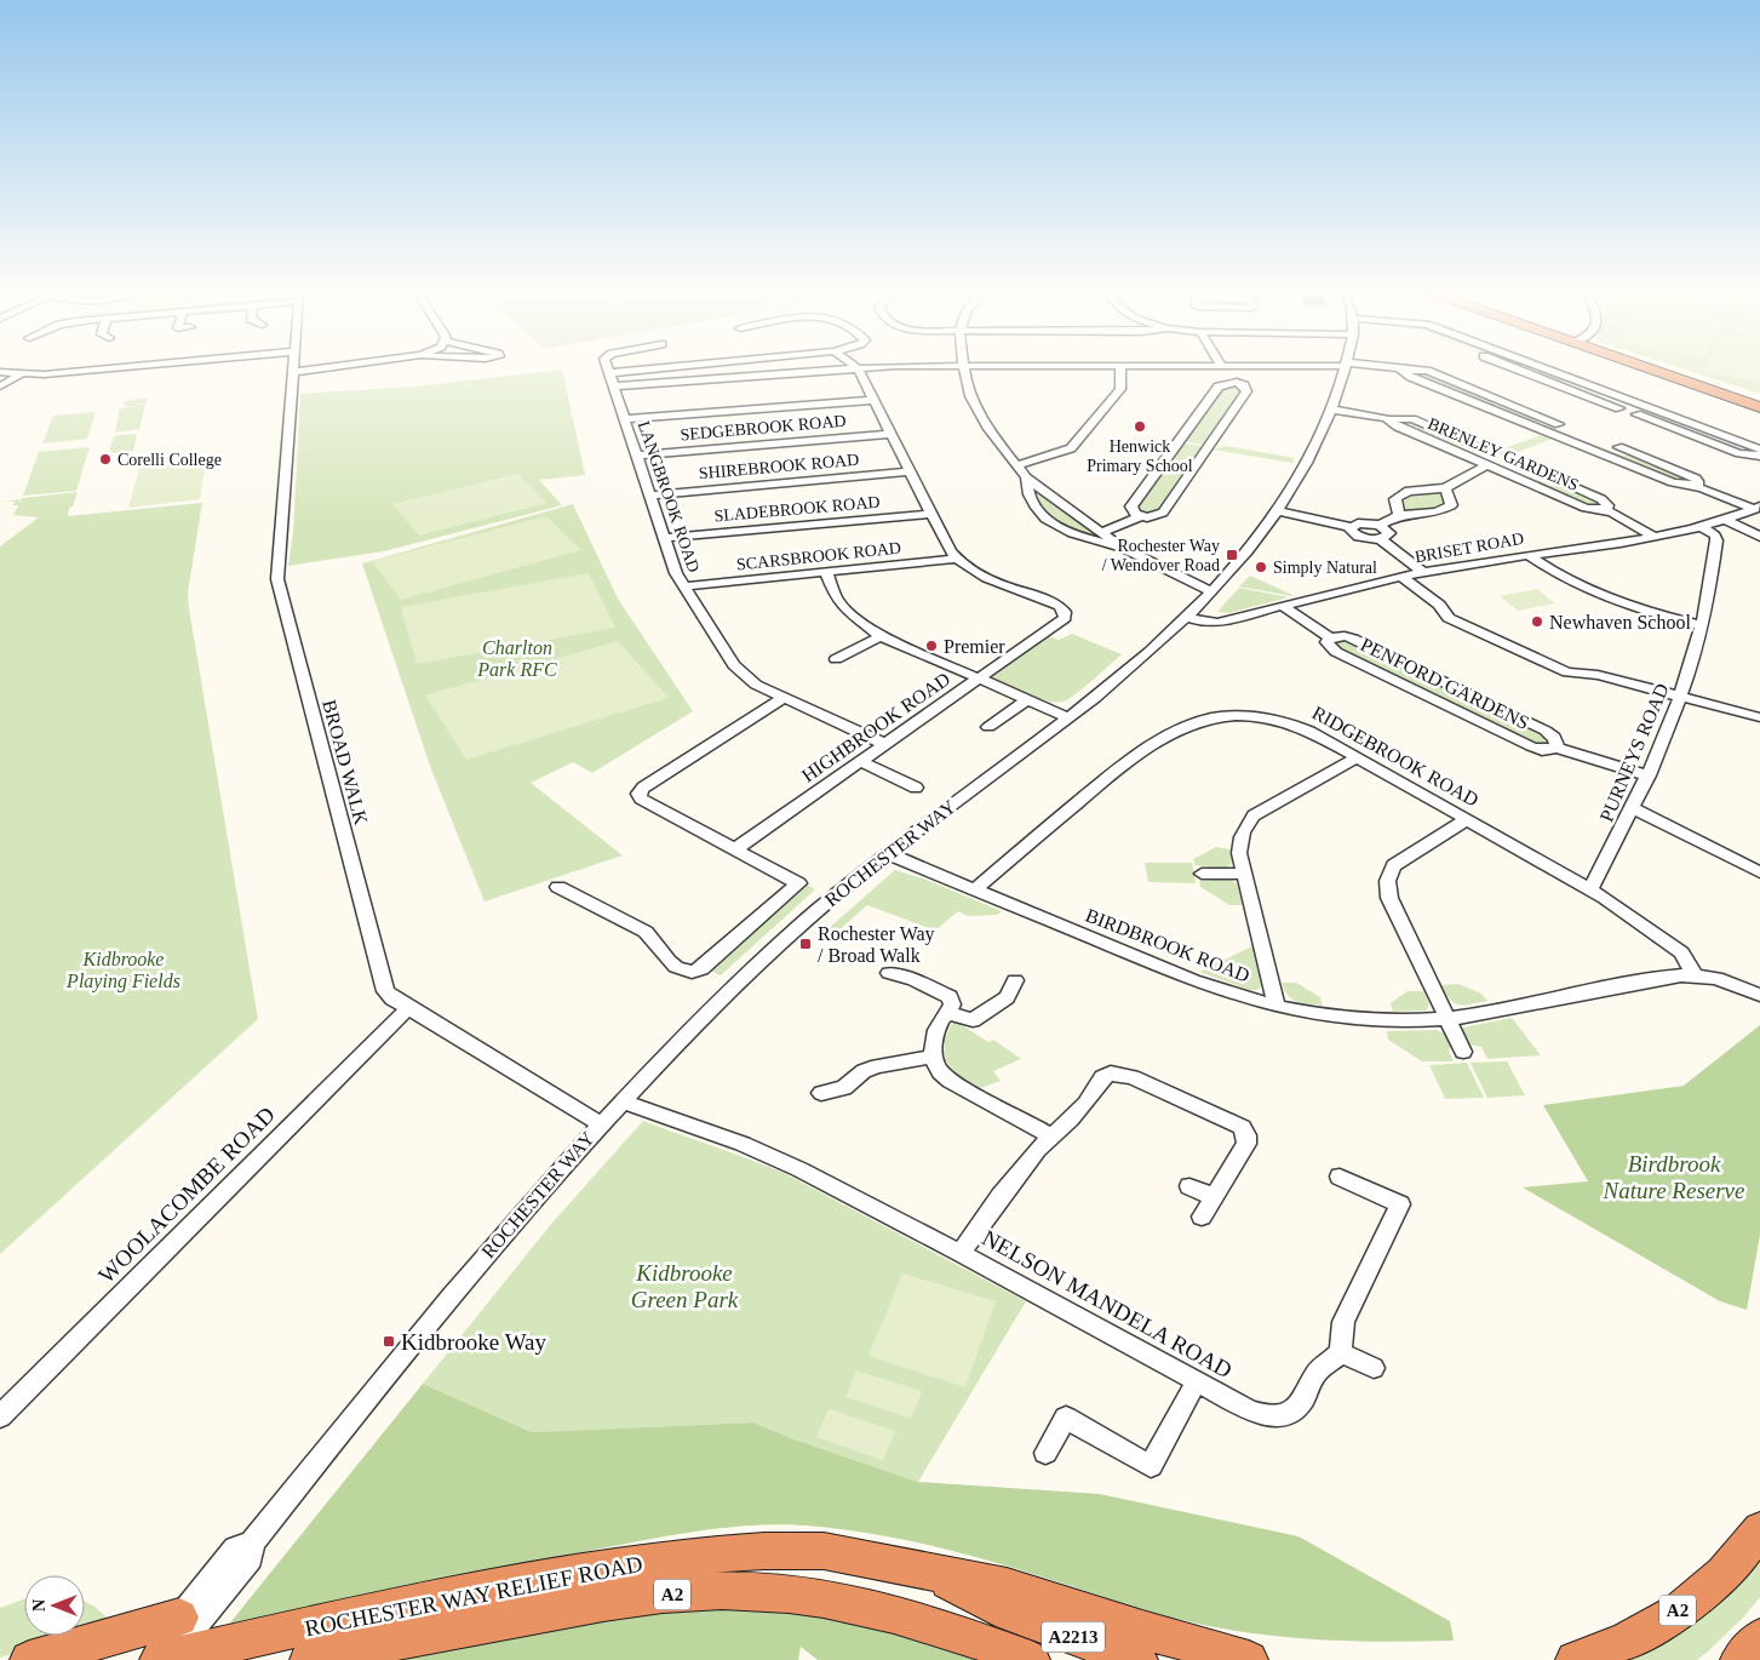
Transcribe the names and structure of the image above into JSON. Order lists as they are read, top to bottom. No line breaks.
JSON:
{"streets":{"highway":["A2","ROCHESTER WAY RELIEF ROAD","A2213"],"street":["SEDGEBROOK ROAD","BRENLEY GARDENS","SHIREBROOK ROAD","LANGBROOK ROAD","SLADEBROOK ROAD","BRISET ROAD","SCARSBROOK ROAD","PENFORD GARDENS","HIGHBROOK ROAD","PURNEYS ROAD","RIDGEBROOK ROAD","BROAD WALK","ROCHESTER WAY","BIRDBROOK ROAD","WOOLACOMBE ROAD","NELSON MANDELA ROAD"]},"crossings":[["SEDGEBROOK ROAD","LANGBROOK ROAD"],["BRENLEY GARDENS","BRISET ROAD"],["BRENLEY GARDENS","ROCHESTER WAY"],["SHIREBROOK ROAD","LANGBROOK ROAD"],["LANGBROOK ROAD","SLADEBROOK ROAD"],["LANGBROOK ROAD","SCARSBROOK ROAD"],["LANGBROOK ROAD","HIGHBROOK ROAD"],["BRISET ROAD","PENFORD GARDENS"],["BRISET ROAD","PURNEYS ROAD"],["BRISET ROAD","ROCHESTER WAY"],["SCARSBROOK ROAD","HIGHBROOK ROAD"],["PENFORD GARDENS","PURNEYS ROAD"],["HIGHBROOK ROAD","ROCHESTER WAY"],["PURNEYS ROAD","RIDGEBROOK ROAD"],["RIDGEBROOK ROAD","BIRDBROOK ROAD"],["BROAD WALK","ROCHESTER WAY"],["BROAD WALK","WOOLACOMBE ROAD"],["ROCHESTER WAY","BIRDBROOK ROAD"],["ROCHESTER WAY","NELSON MANDELA ROAD"],["ROCHESTER WAY","ROCHESTER WAY RELIEF ROAD"],["ROCHESTER WAY RELIEF ROAD","A2213"]],"parks":["Charlton Park RFC","Kidbrooke Playing Fields","Birdbrook Nature Reserve","Kidbrooke Green Park"],"places":{"other":["Henwick Primary School","Corelli College","Simply Natural","Newhaven School","Premier"],"transit":["Rochester Way / Wendover Road","Rochester Way / Broad Walk","Kidbrooke Way"]},"north":"left"}
